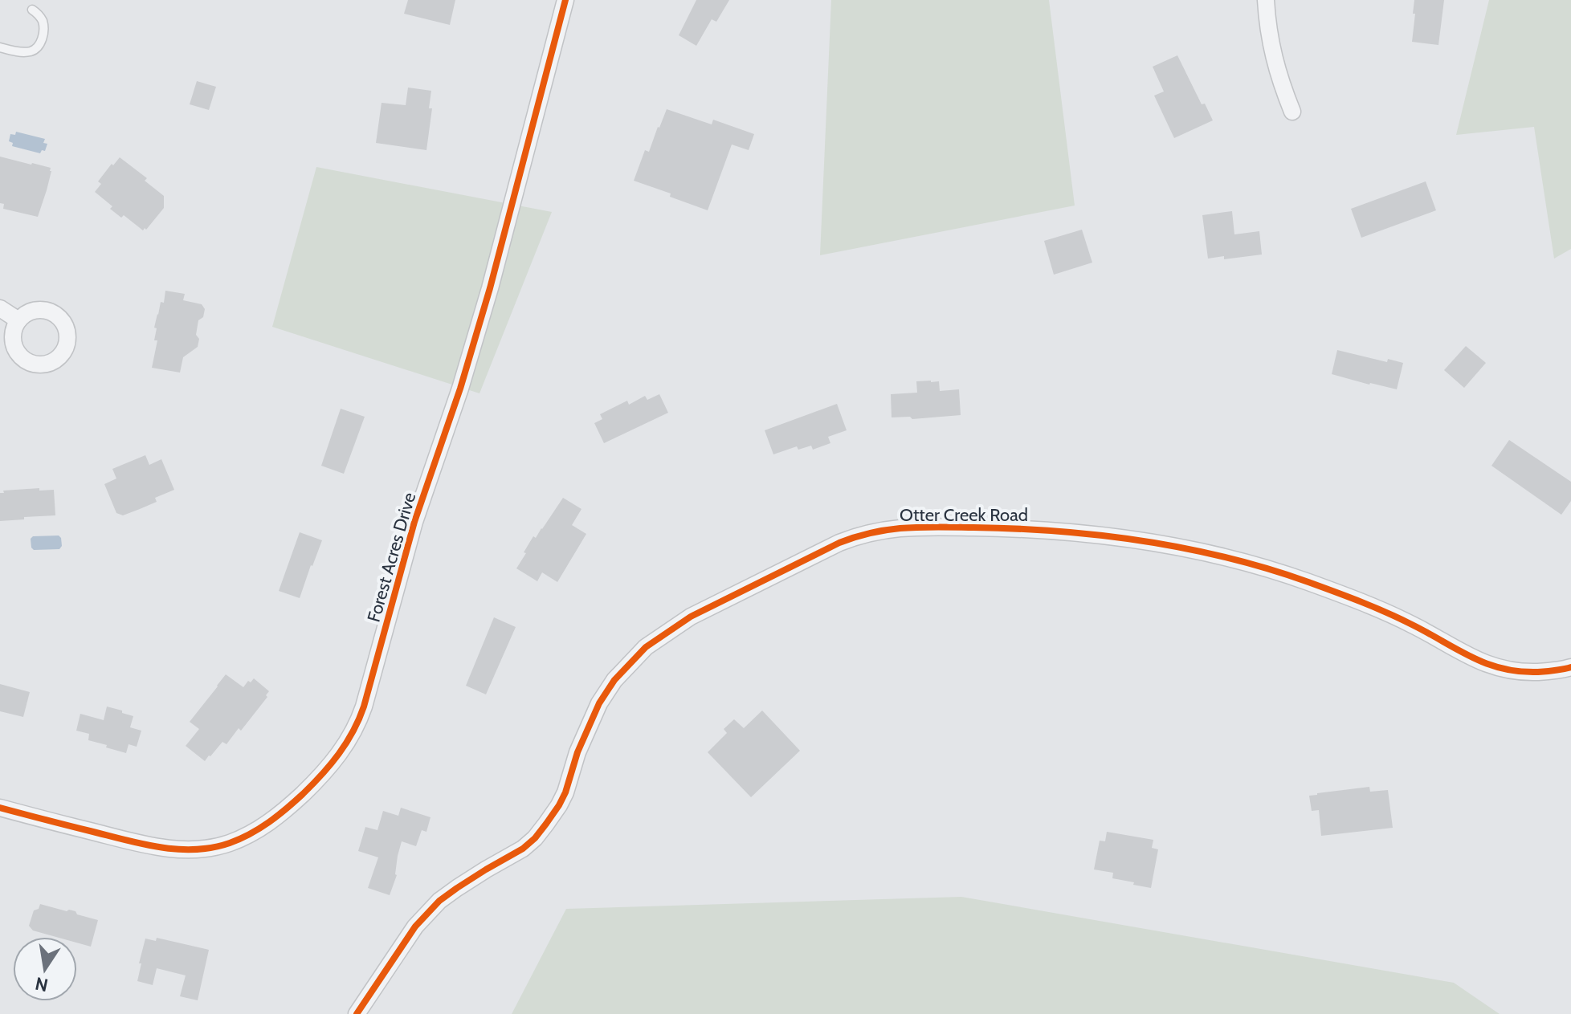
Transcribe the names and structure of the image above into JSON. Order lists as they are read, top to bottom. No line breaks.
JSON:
{"streets":{"street":["Otter Creek Road","Forest Acres Drive"]},"north":"bottom"}
